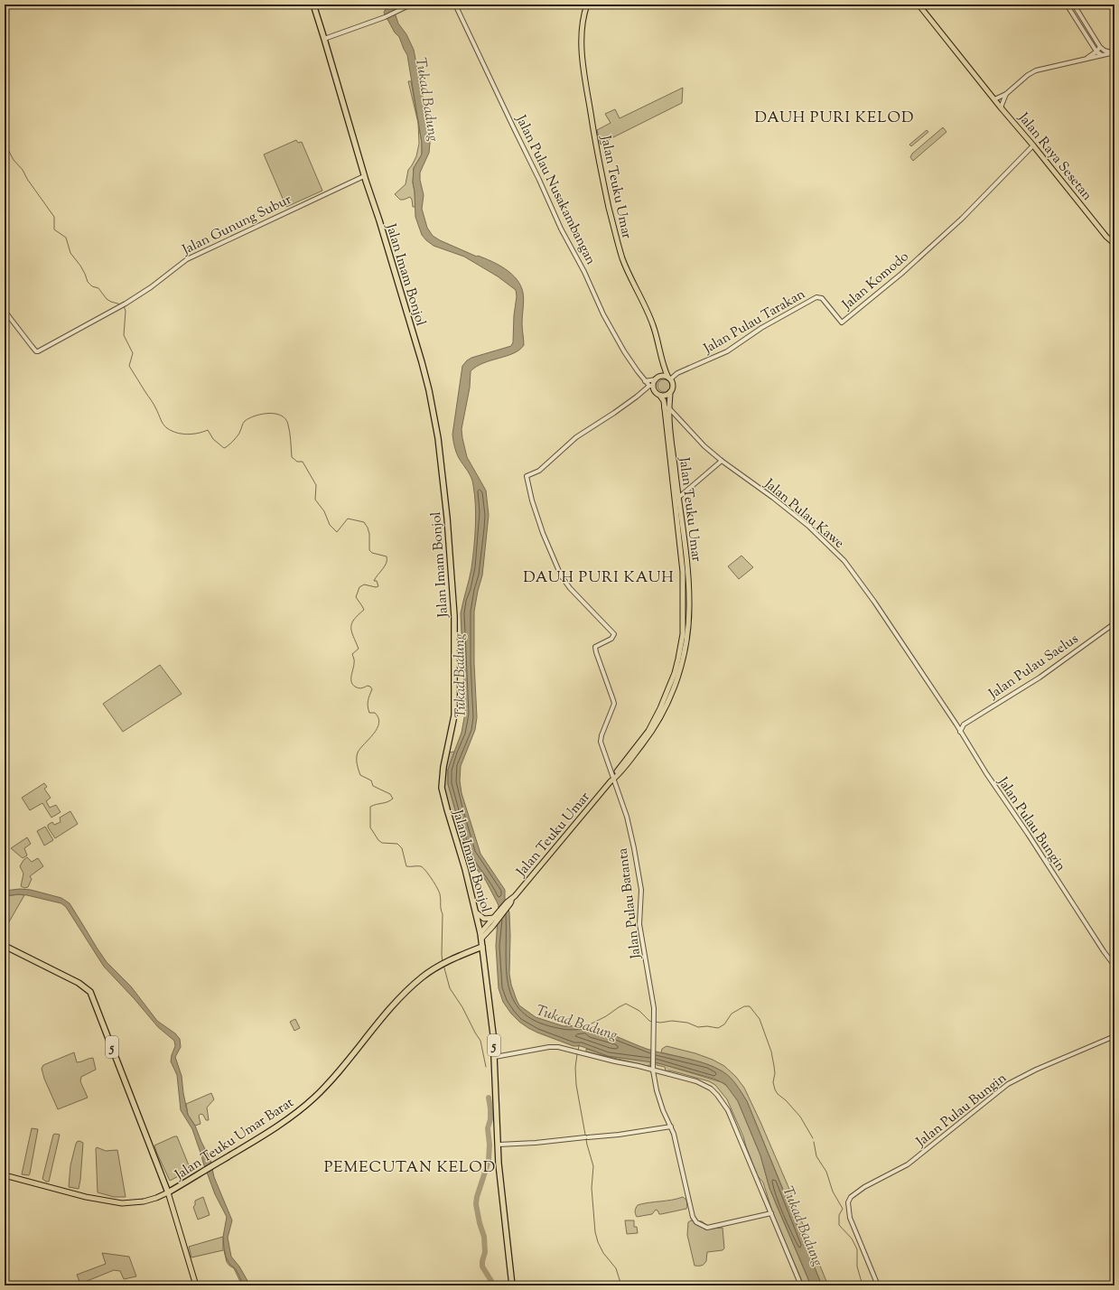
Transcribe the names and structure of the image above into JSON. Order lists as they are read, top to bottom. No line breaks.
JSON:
{"streets":{"highway":["Jalan Imam Bonjol","5","Jalan Teuku Umar Barat"],"main road":["Jalan Raya Sesetan","Jalan Teuku Umar"],"street":["Jalan Pulau Nusakambangan","Jalan Gunung Subur","Jalan Komodo","Jalan Pulau Tarakan","Jalan Pulau Kawe","Jalan Pulau Saelus","Jalan Pulau Bungin","Jalan Pulau Batanta"]},"crossings":[["Jalan Raya Sesetan","Jalan Komodo"],["Jalan Teuku Umar","Jalan Pulau Nusakambangan"],["Jalan Teuku Umar","Jalan Imam Bonjol"],["Jalan Teuku Umar","Jalan Pulau Tarakan"],["Jalan Teuku Umar","Jalan Pulau Kawe"],["Jalan Teuku Umar","Jalan Pulau Batanta"],["Jalan Pulau Nusakambangan","Jalan Pulau Tarakan"],["Jalan Pulau Nusakambangan","Jalan Pulau Batanta"],["Jalan Gunung Subur","Jalan Imam Bonjol"],["Jalan Imam Bonjol","Jalan Teuku Umar Barat"],["Jalan Komodo","Jalan Pulau Tarakan"],["Jalan Pulau Tarakan","Jalan Pulau Batanta"],["Jalan Pulau Kawe","Jalan Pulau Bungin"],["5","Jalan Teuku Umar Barat"]],"districts":["DAUH PURI KELOD","DAUH PURI KAUH","PEMECUTAN KELOD"],"water":["Tukad Badung"]}
